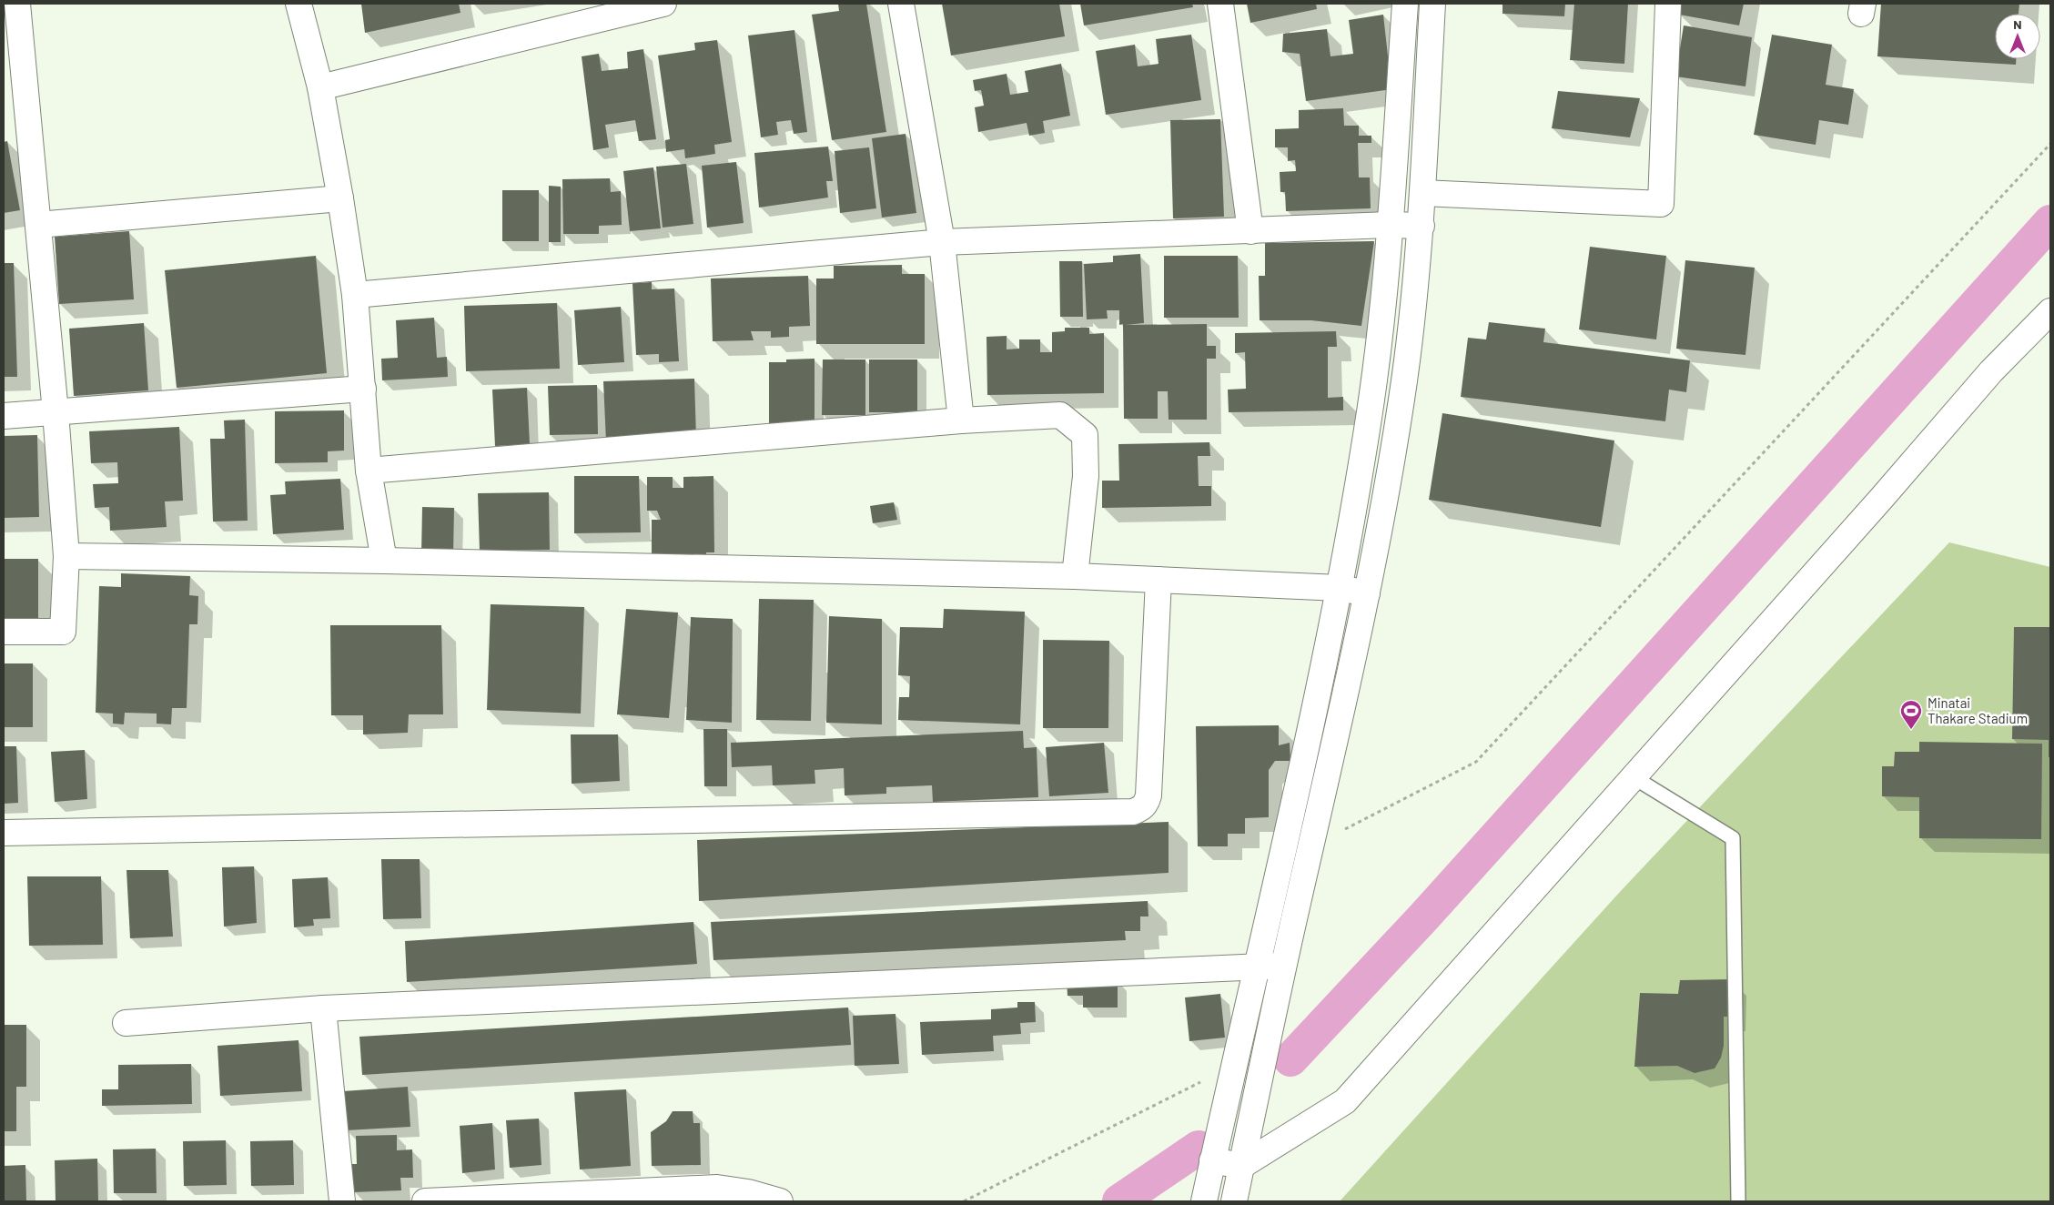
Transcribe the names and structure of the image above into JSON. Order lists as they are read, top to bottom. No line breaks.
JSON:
{"places":{"sports":["Minatai Thakare Stadium"]},"north":"top"}
